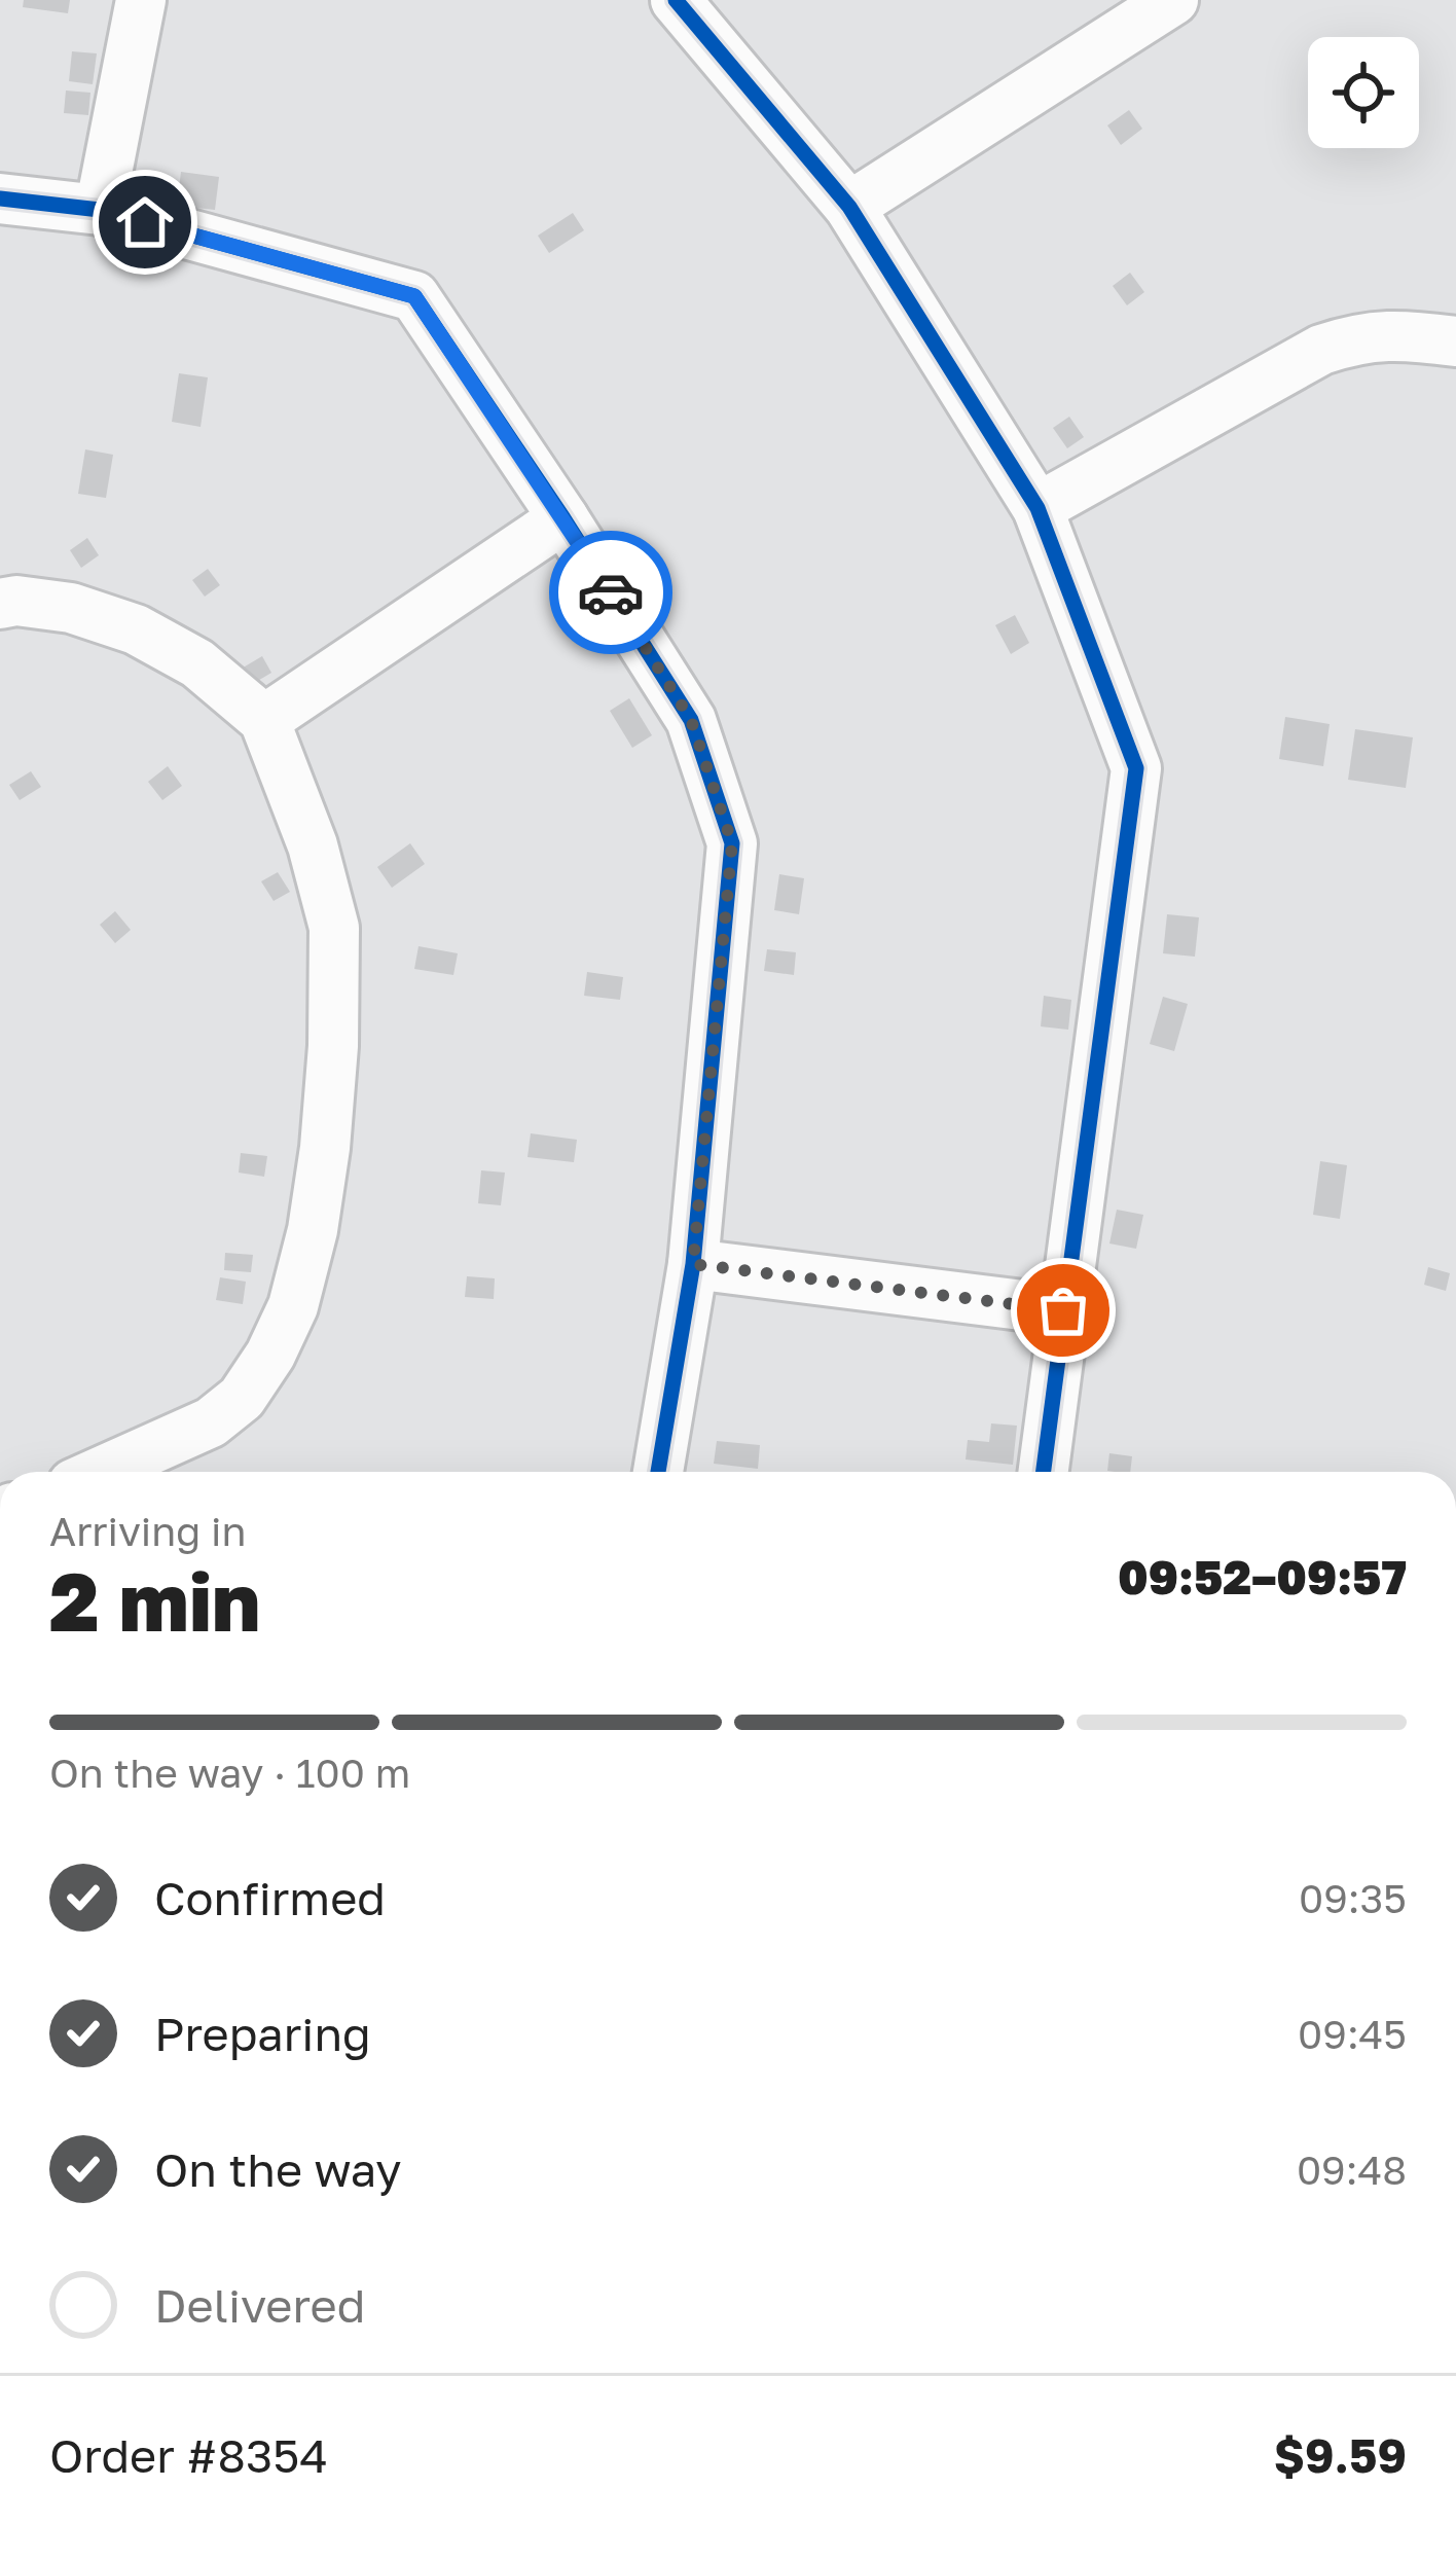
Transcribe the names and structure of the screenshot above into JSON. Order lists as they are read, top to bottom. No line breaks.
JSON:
{"page":{"heading":["2 min","Arriving in","09:52–09:57"],"panel":["Order #8354","$9.59"],"bar":"On the way · 100 m","list":[["Confirmed","09:35"],["Preparing","09:45"],["On the way","09:48"],"Delivered"]}}
